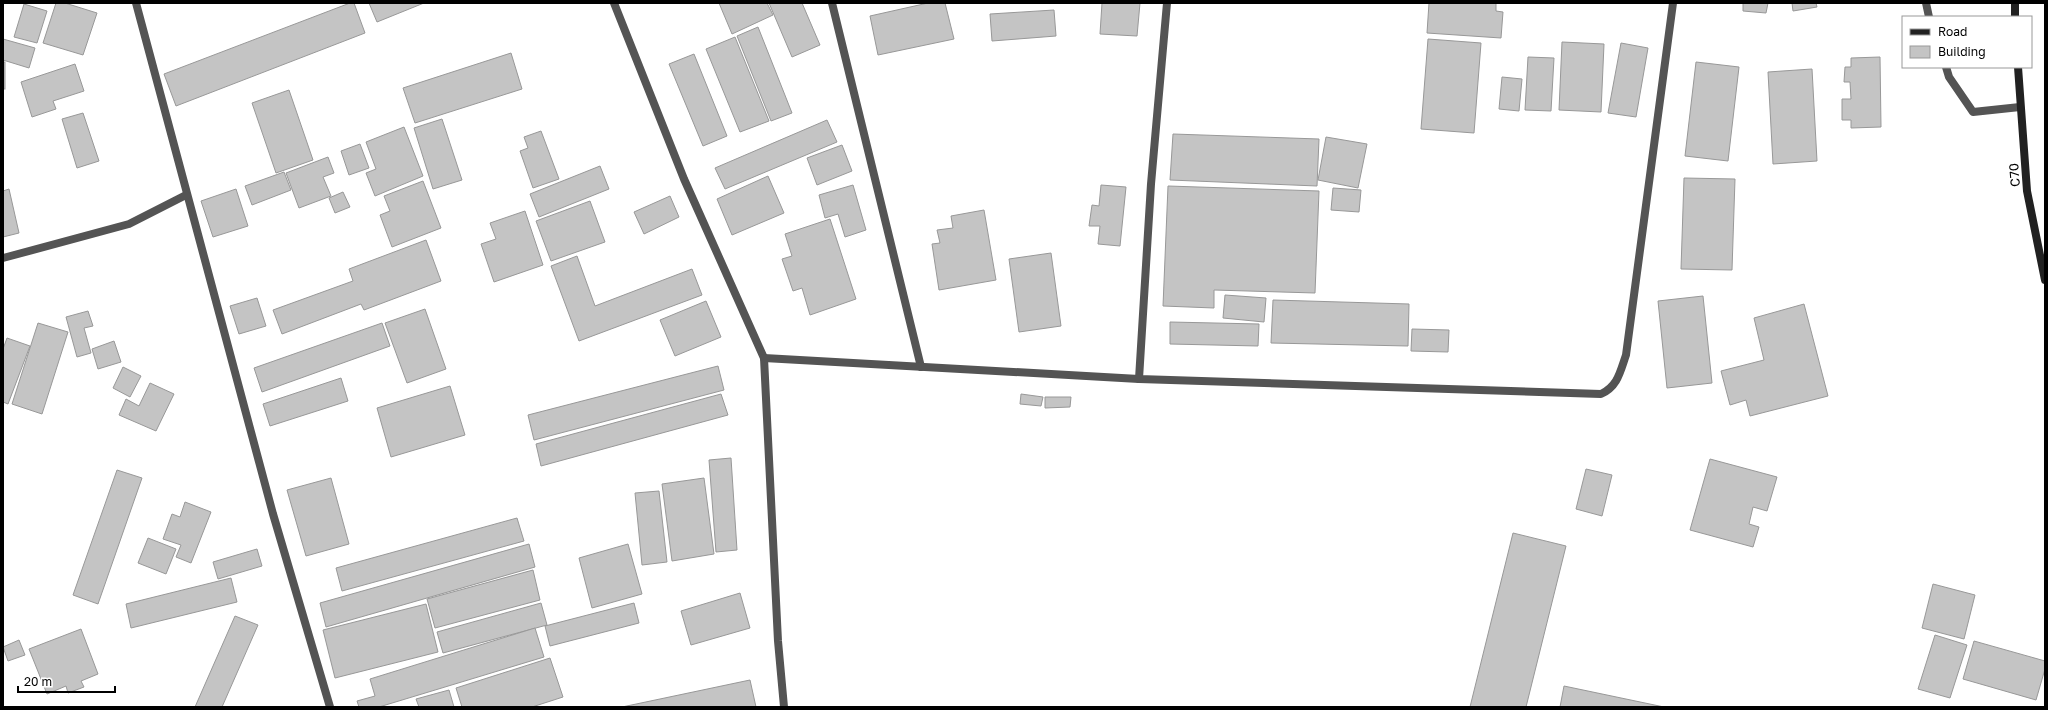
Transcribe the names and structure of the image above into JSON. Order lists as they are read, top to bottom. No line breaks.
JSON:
{"streets":{"main road":["C70"]},"legend":["Road","Building"],"scale_bar":"20 m"}
